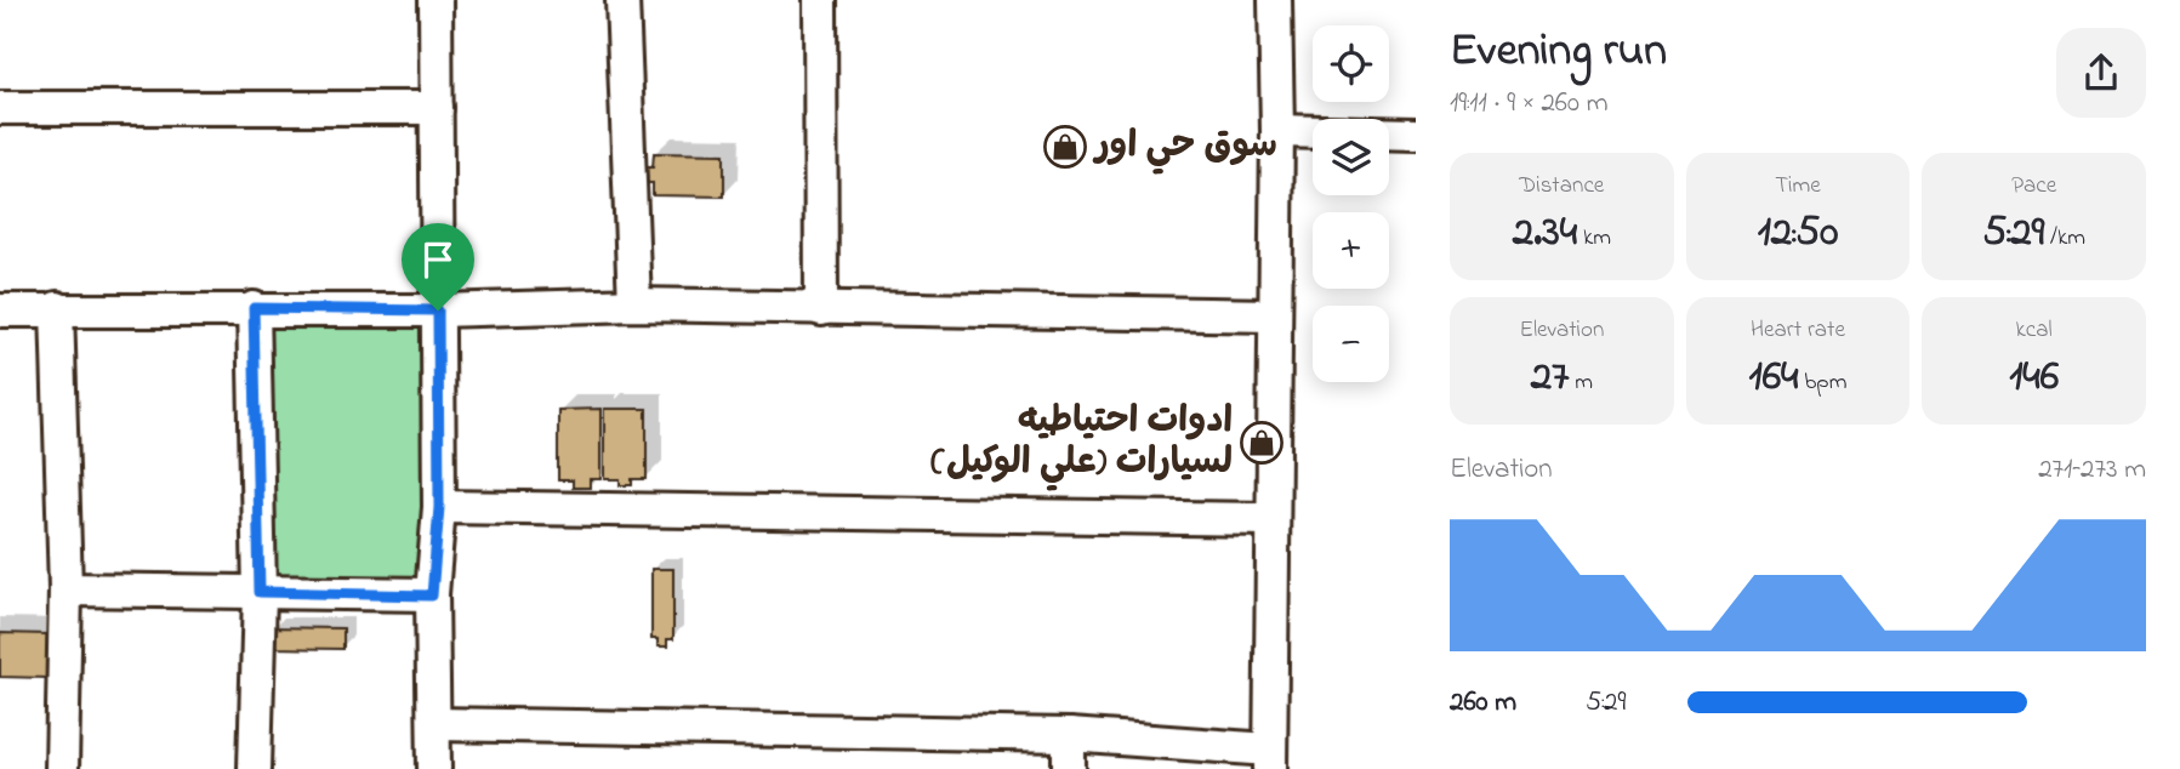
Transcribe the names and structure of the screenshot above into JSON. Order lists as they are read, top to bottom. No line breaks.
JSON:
{"places":{"shop":["سوق حي اور","ادوات احتياطيه لسيارات (علي الوكيل)"]},"page":{"heading":["Evening run","19:11 · 9 × 260 m"],"map_buttons":["+","−"],"stats":[["Distance","2.34 km"],["Time","12:50"],["Pace","5:29 /km"],["Elevation","27 m"],["Heart rate","164 bpm"],["kcal","146"]],"chart":["Elevation","271–273 m"],"list":[{"name":"260 m","note":"5:29"}]}}
